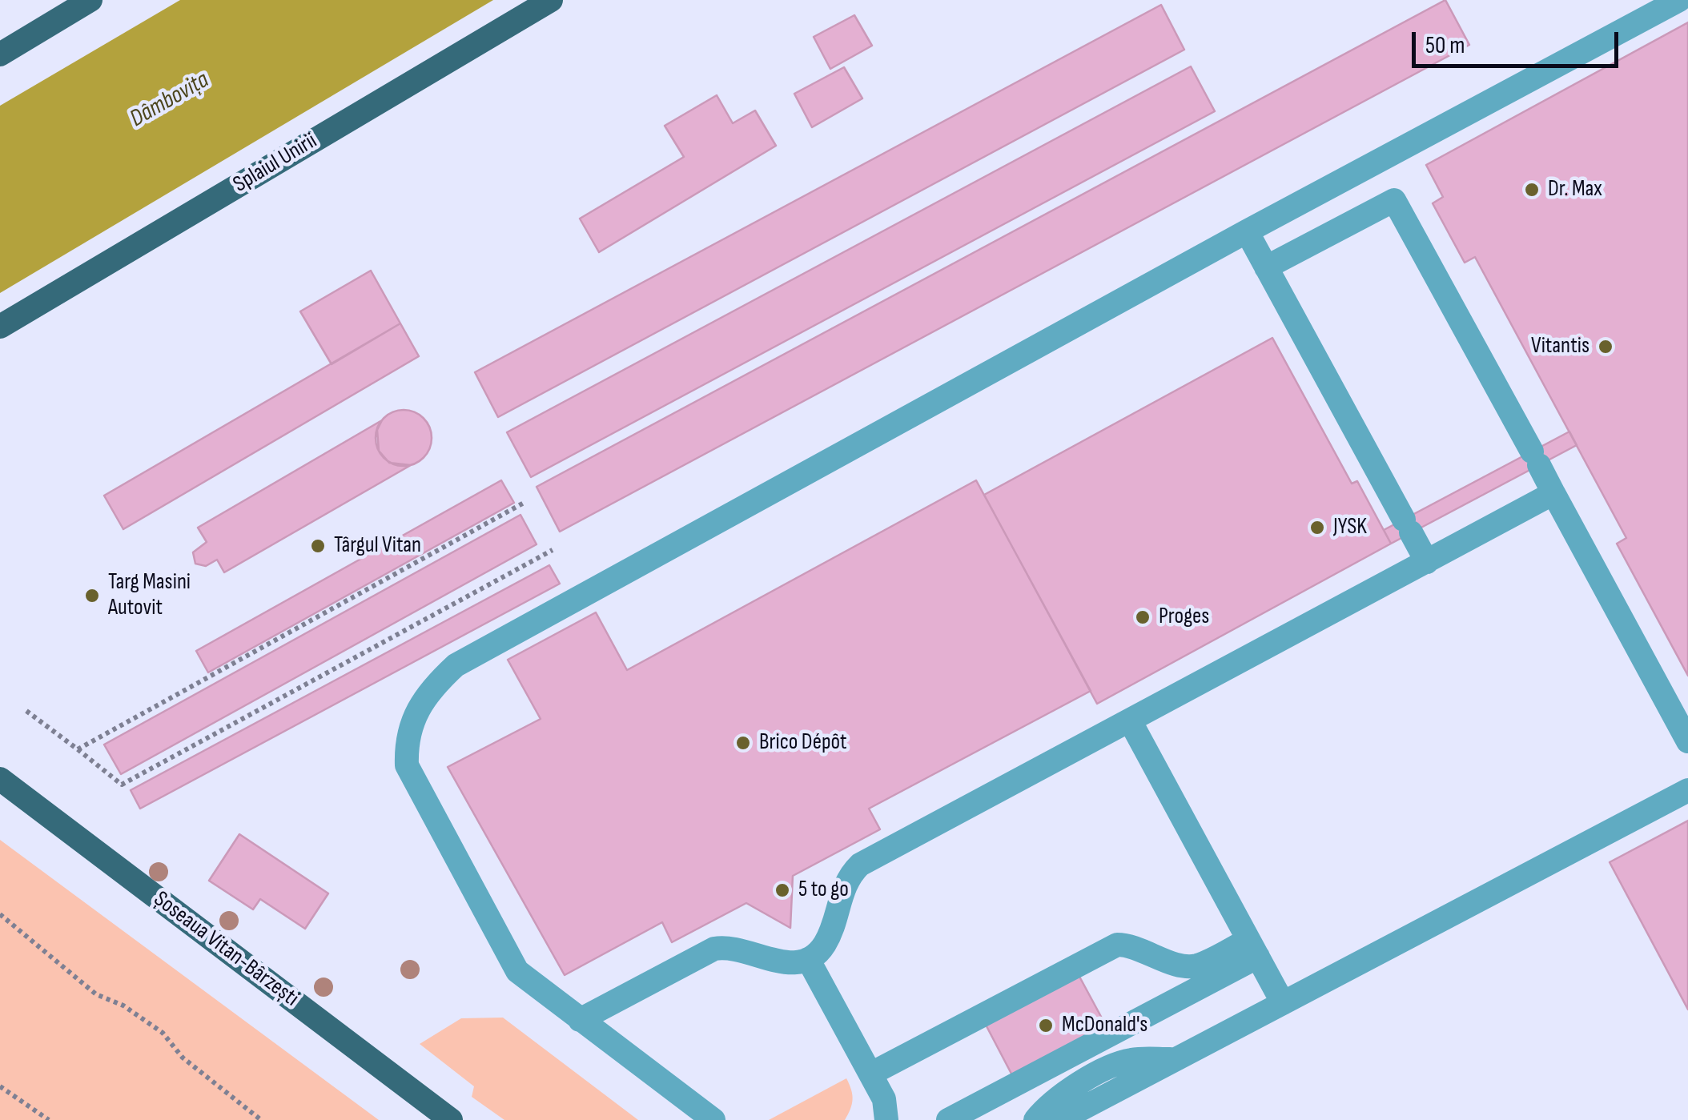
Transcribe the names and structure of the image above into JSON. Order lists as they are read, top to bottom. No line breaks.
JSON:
{"streets":{"main road":["Splaiul Unirii","Șoseaua Vitan-Bârzești"]},"water":["Dâmbovița"],"places":["Dr. Max","Vitantis","JYSK","Târgul Vitan","Targ Masini Autovit","Proges","Brico Dépôt","5 to go","McDonald's"],"scale_bar":"50 m"}
